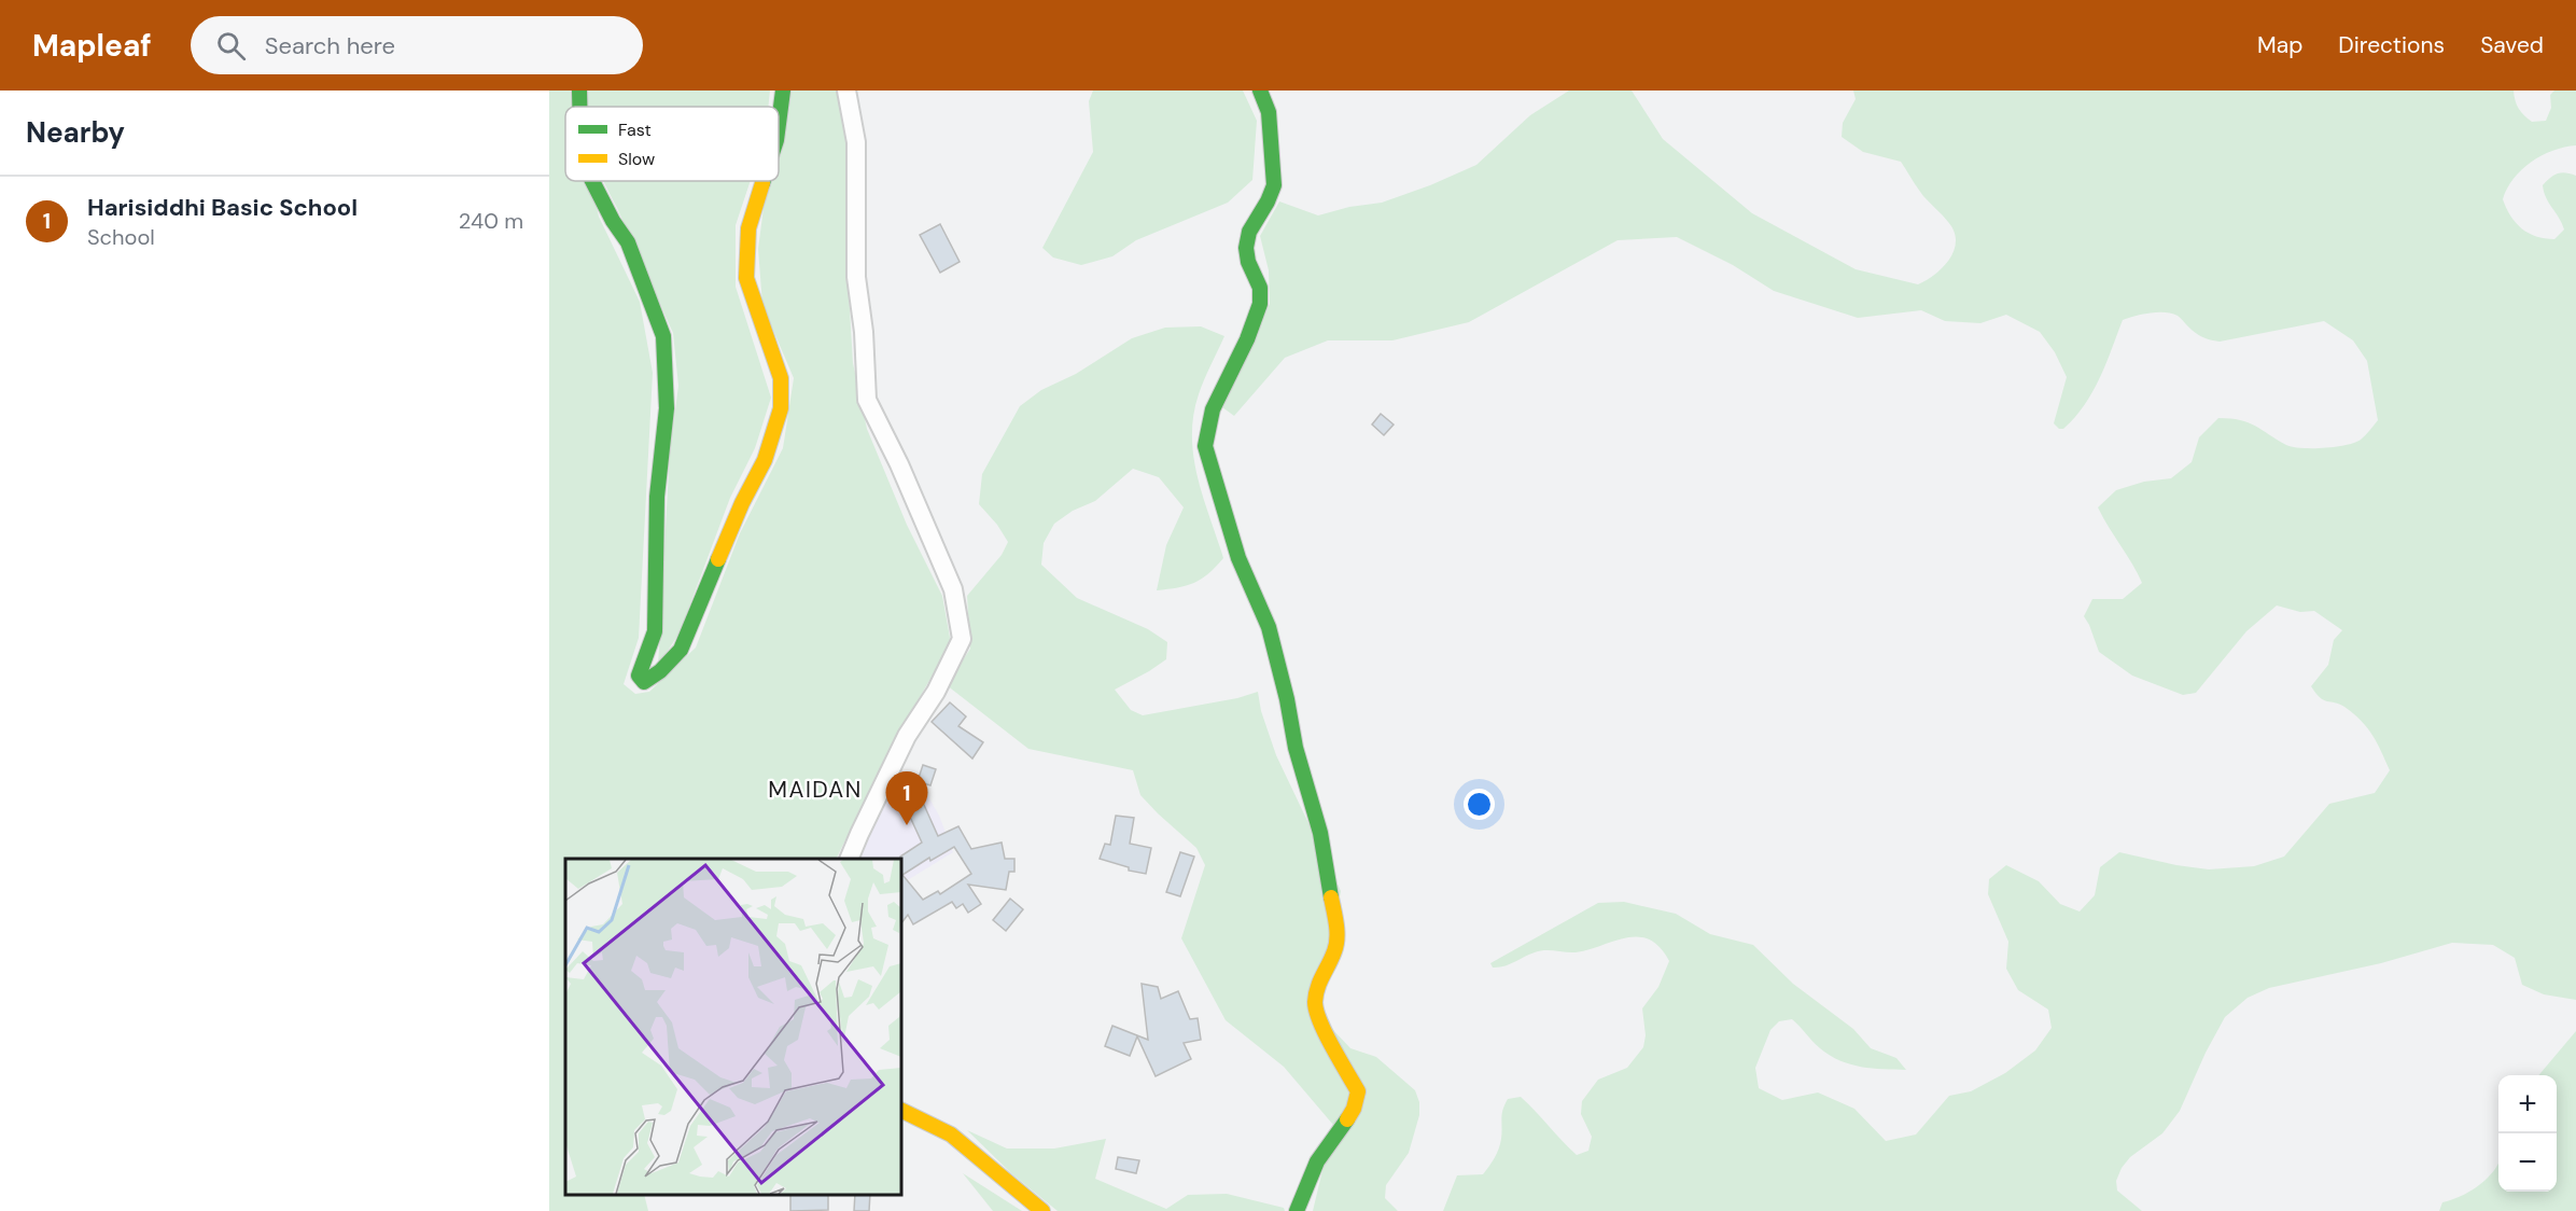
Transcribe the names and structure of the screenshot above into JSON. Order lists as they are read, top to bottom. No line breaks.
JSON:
{"districts":["MAIDAN"],"legend":["Fast","Slow"],"page":{"header":"Mapleaf","search":"Search here","nav":["Map","Directions","Saved"],"heading":"Nearby","list":[{"mark":"1","name":"Harisiddhi Basic School","note":"School","value":"240 m"}],"pins":"1","map_buttons":["+","−"]}}
